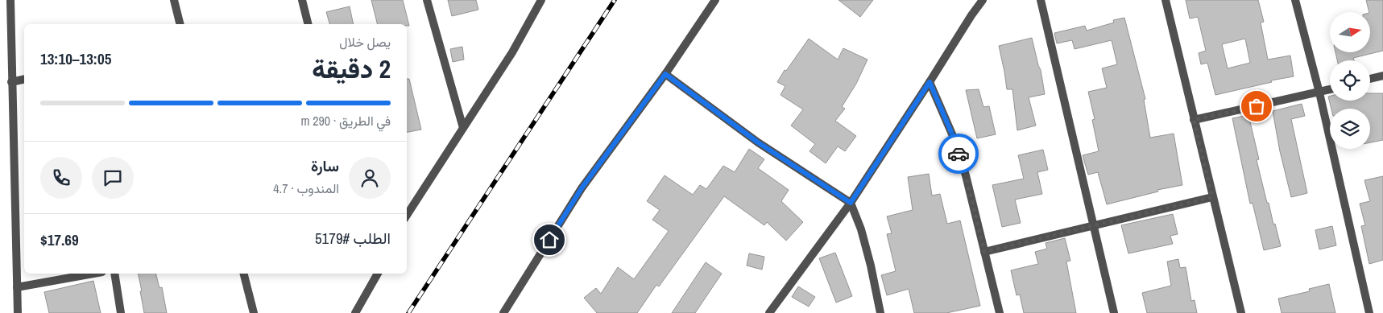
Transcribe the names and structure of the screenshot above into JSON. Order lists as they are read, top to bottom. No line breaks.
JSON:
{"north":"right","page":{"heading":["2 دقيقة","يصل خلال","13:05–13:10"],"panel":["سارة","المندوب · 4.7","الطلب #5179","$17.69"],"bar":"في الطريق · 290 m"}}
